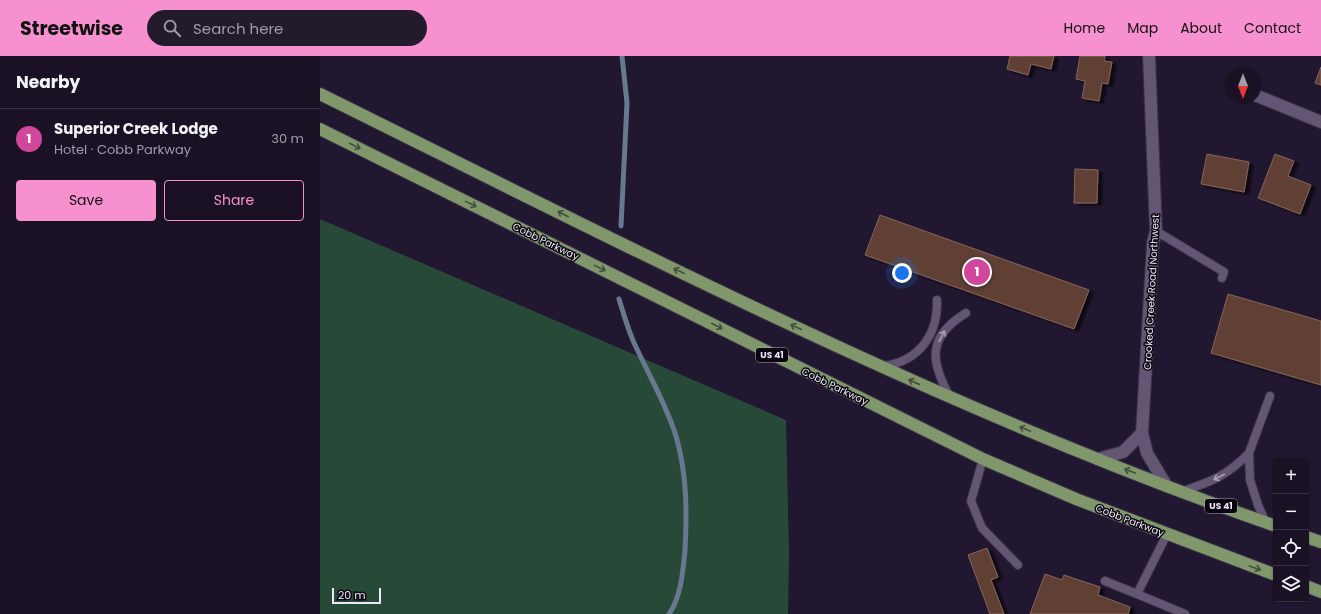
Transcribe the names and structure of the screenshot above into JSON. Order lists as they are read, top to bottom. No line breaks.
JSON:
{"streets":{"main road":["Cobb Parkway","US 41"],"street":["Crooked Creek Road Northwest"]},"crossings":[["Crooked Creek Road Northwest","US 41"]],"scale_bar":"20 m","north":"bottom","page":{"header":"Streetwise","search":"Search here","nav":["Home","Map","About","Contact"],"heading":"Nearby","list":[{"mark":"1","name":"Superior Creek Lodge","note":"Hotel · Cobb Parkway","value":"30 m"}],"buttons":["Save","Share"],"pins":"1","map_buttons":["+","−"],"scale":"20 m"}}
